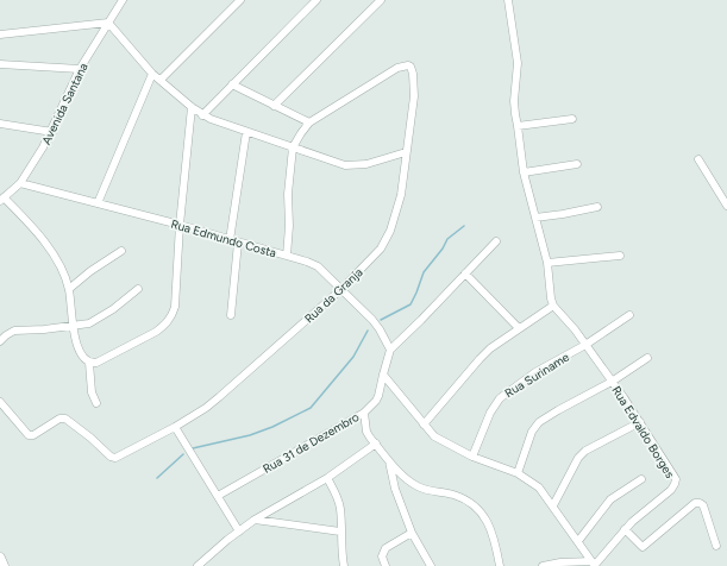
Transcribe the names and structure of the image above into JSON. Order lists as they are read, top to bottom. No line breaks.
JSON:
{"streets":{"street":["Avenida Santana","Rua Edmundo Costa","Rua da Granja","Rua Suriname","Rua Edvaldo Borges","Rua 31 de Dezembro"]},"crossings":[["Avenida Santana","Rua Edmundo Costa"],["Rua Edmundo Costa","Rua da Granja"],["Rua Edmundo Costa","Rua 31 de Dezembro"],["Rua Suriname","Rua Edvaldo Borges"]]}
